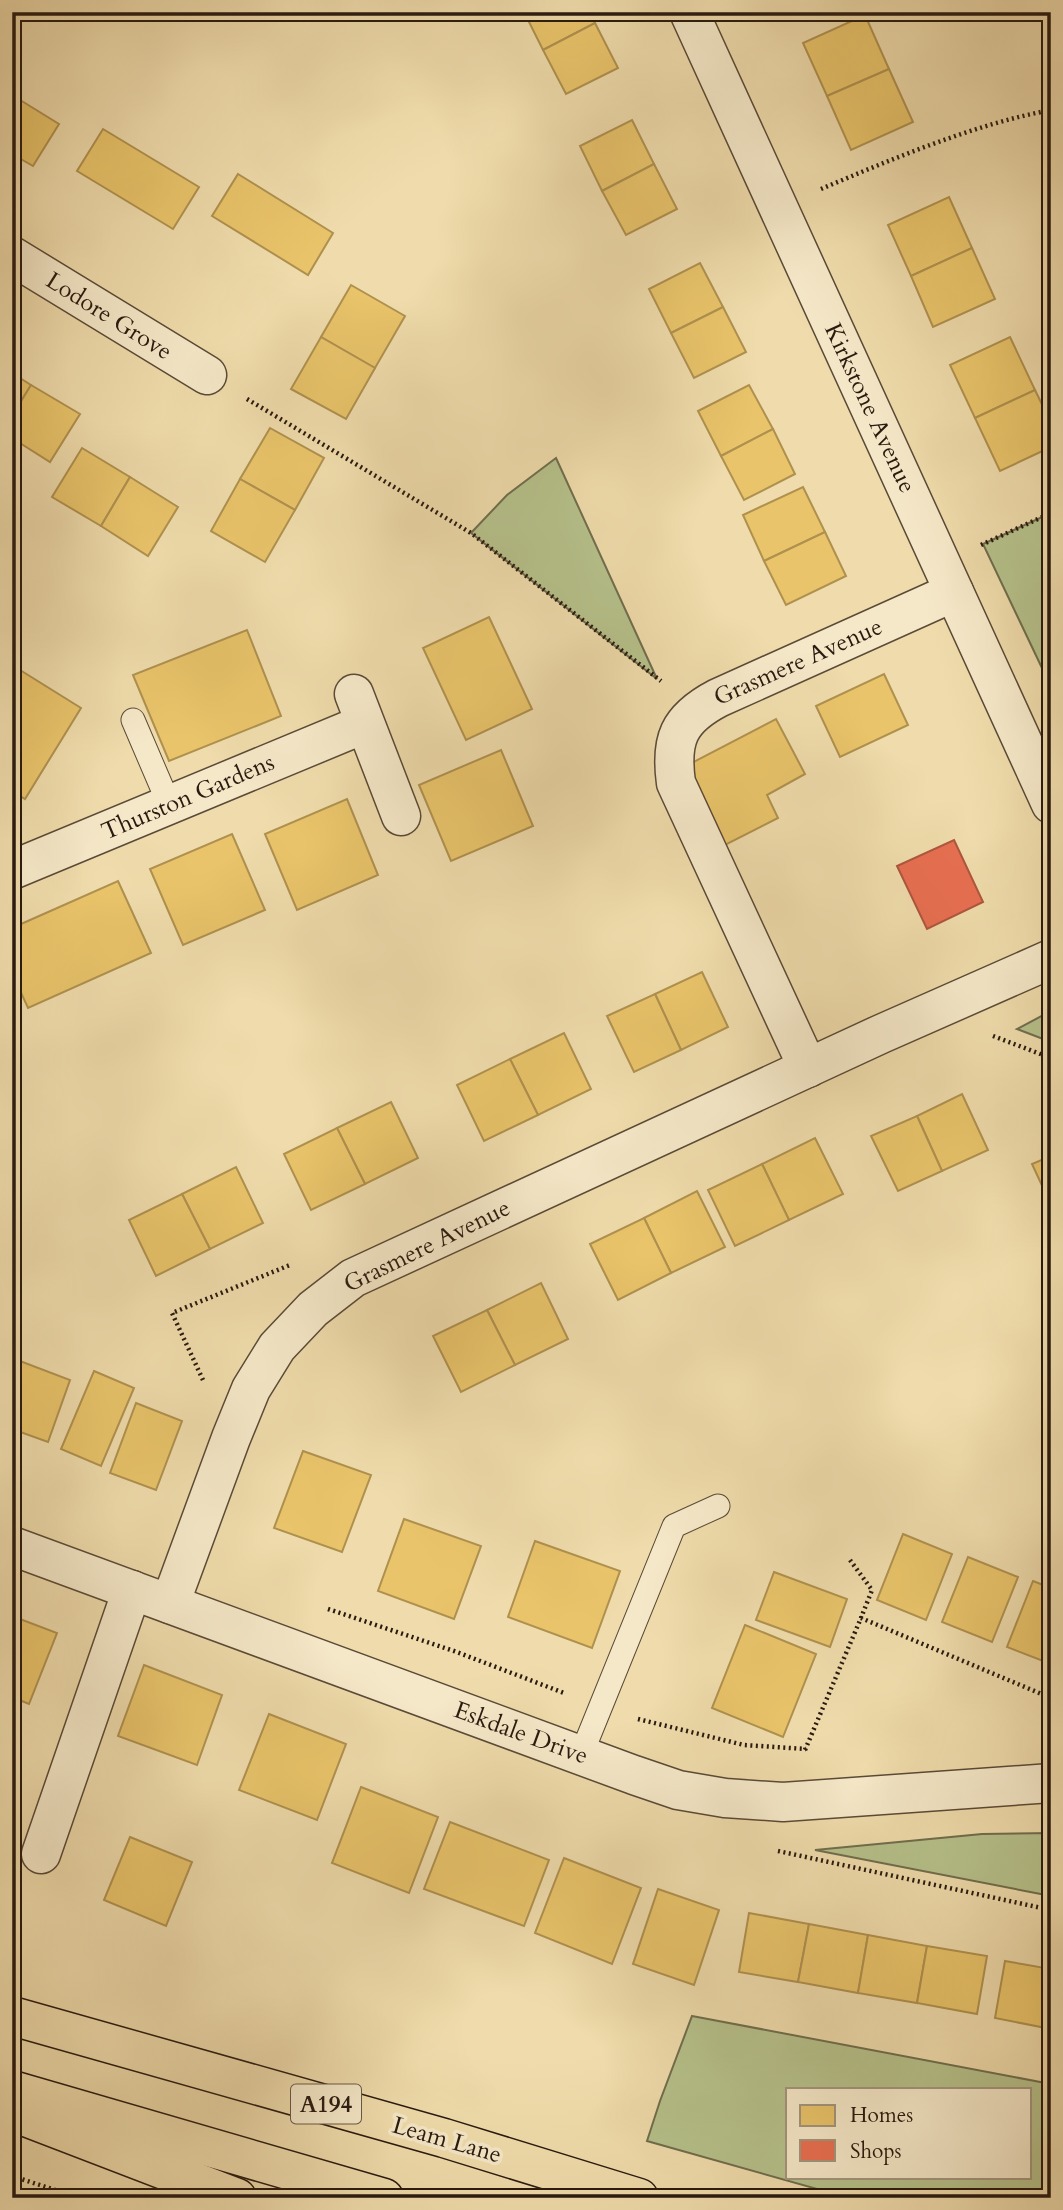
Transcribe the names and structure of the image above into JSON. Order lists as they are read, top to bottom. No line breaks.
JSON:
{"streets":{"highway":["A194","Leam Lane"],"street":["Lodore Grove","Kirkstone Avenue","Grasmere Avenue","Thurston Gardens","Eskdale Drive"]},"crossings":[["Kirkstone Avenue","Grasmere Avenue"],["Grasmere Avenue","Eskdale Drive"]],"legend":["Homes","Shops"]}
